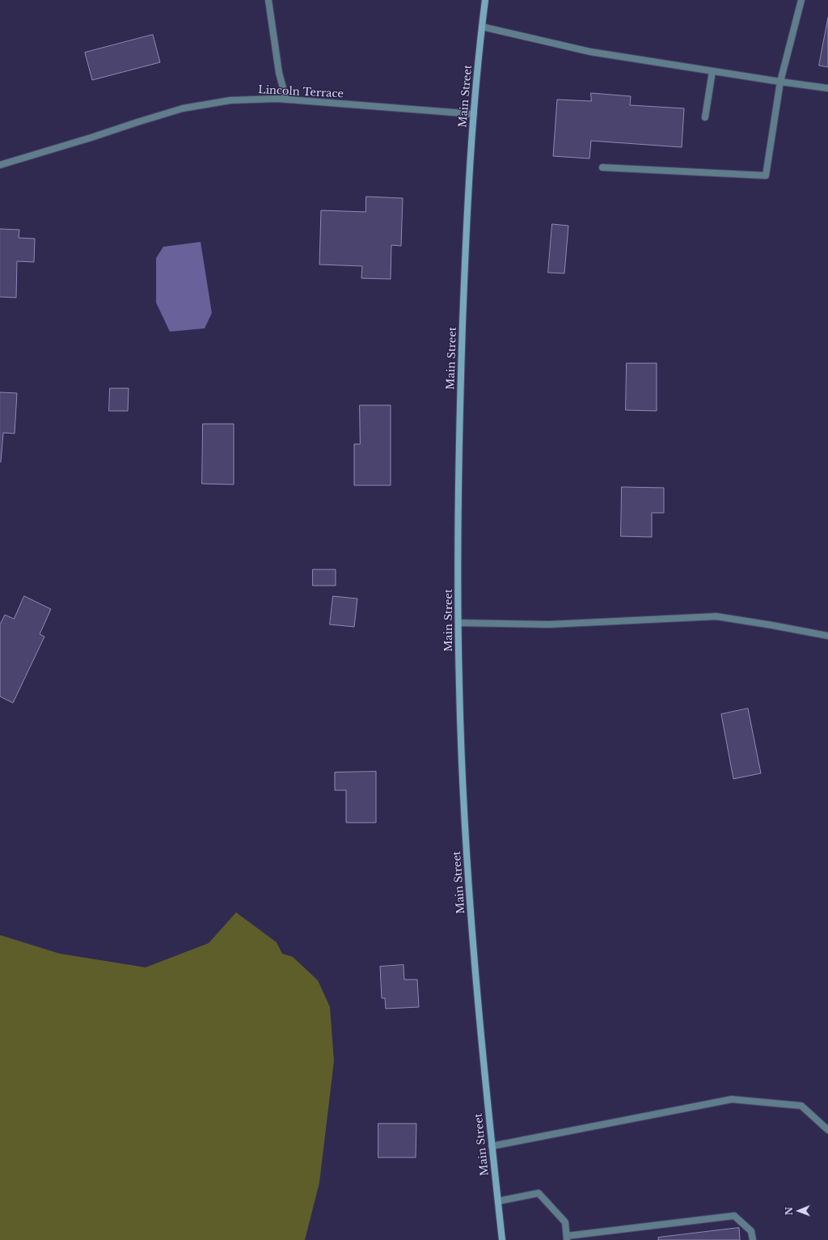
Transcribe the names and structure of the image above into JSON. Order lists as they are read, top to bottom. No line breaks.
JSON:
{"streets":{"main road":["Main Street"],"street":["Lincoln Terrace"]},"crossings":[["Lincoln Terrace","Main Street"]],"north":"left"}
